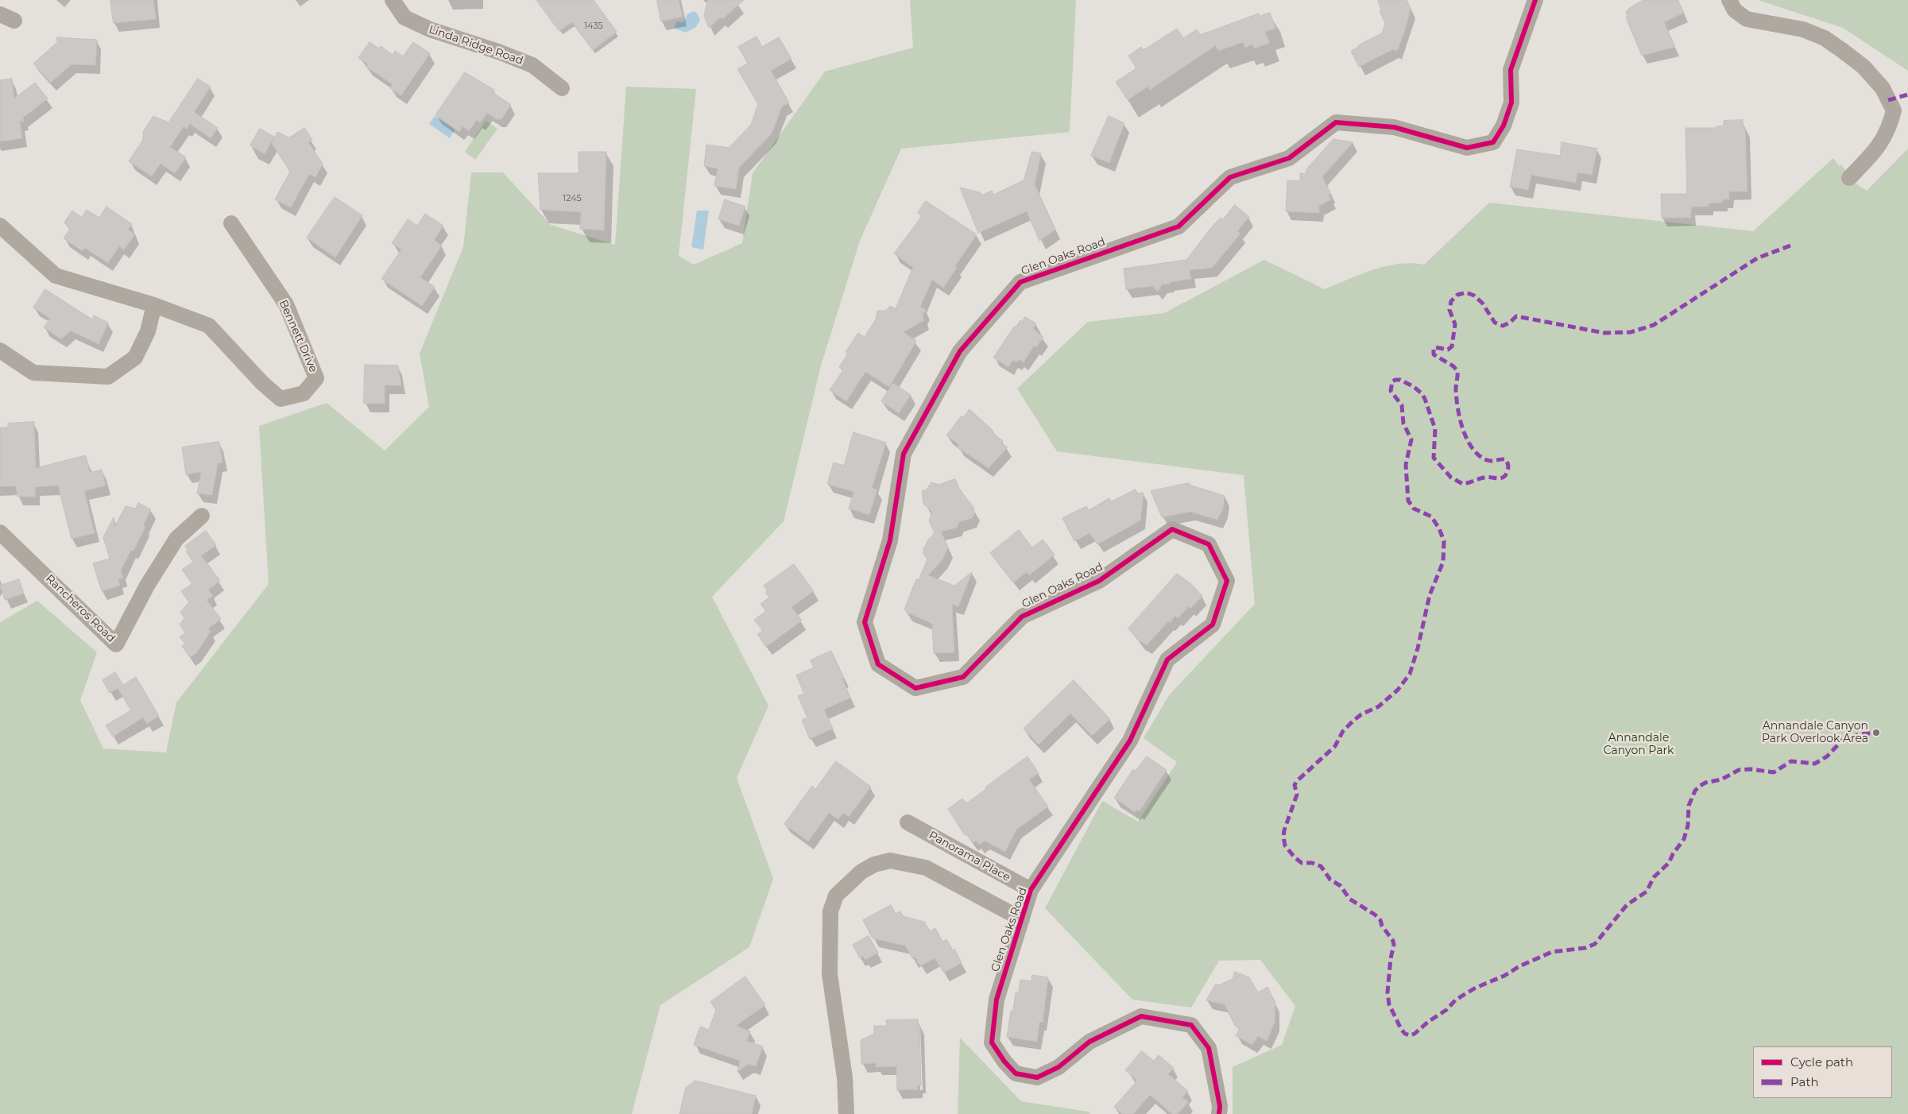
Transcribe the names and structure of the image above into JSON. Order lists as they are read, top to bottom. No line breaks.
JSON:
{"streets":{"street":["Linda Ridge Road","Glen Oaks Road","Bennett Drive","Rancheros Road","Panorama Place"]},"crossings":[["Glen Oaks Road","Panorama Place"]],"parks":["Annandale Canyon Park"],"places":["Annandale Canyon Park Overlook Area"],"house_numbers":["1435","1245"],"legend":["Cycle path","Path"]}
